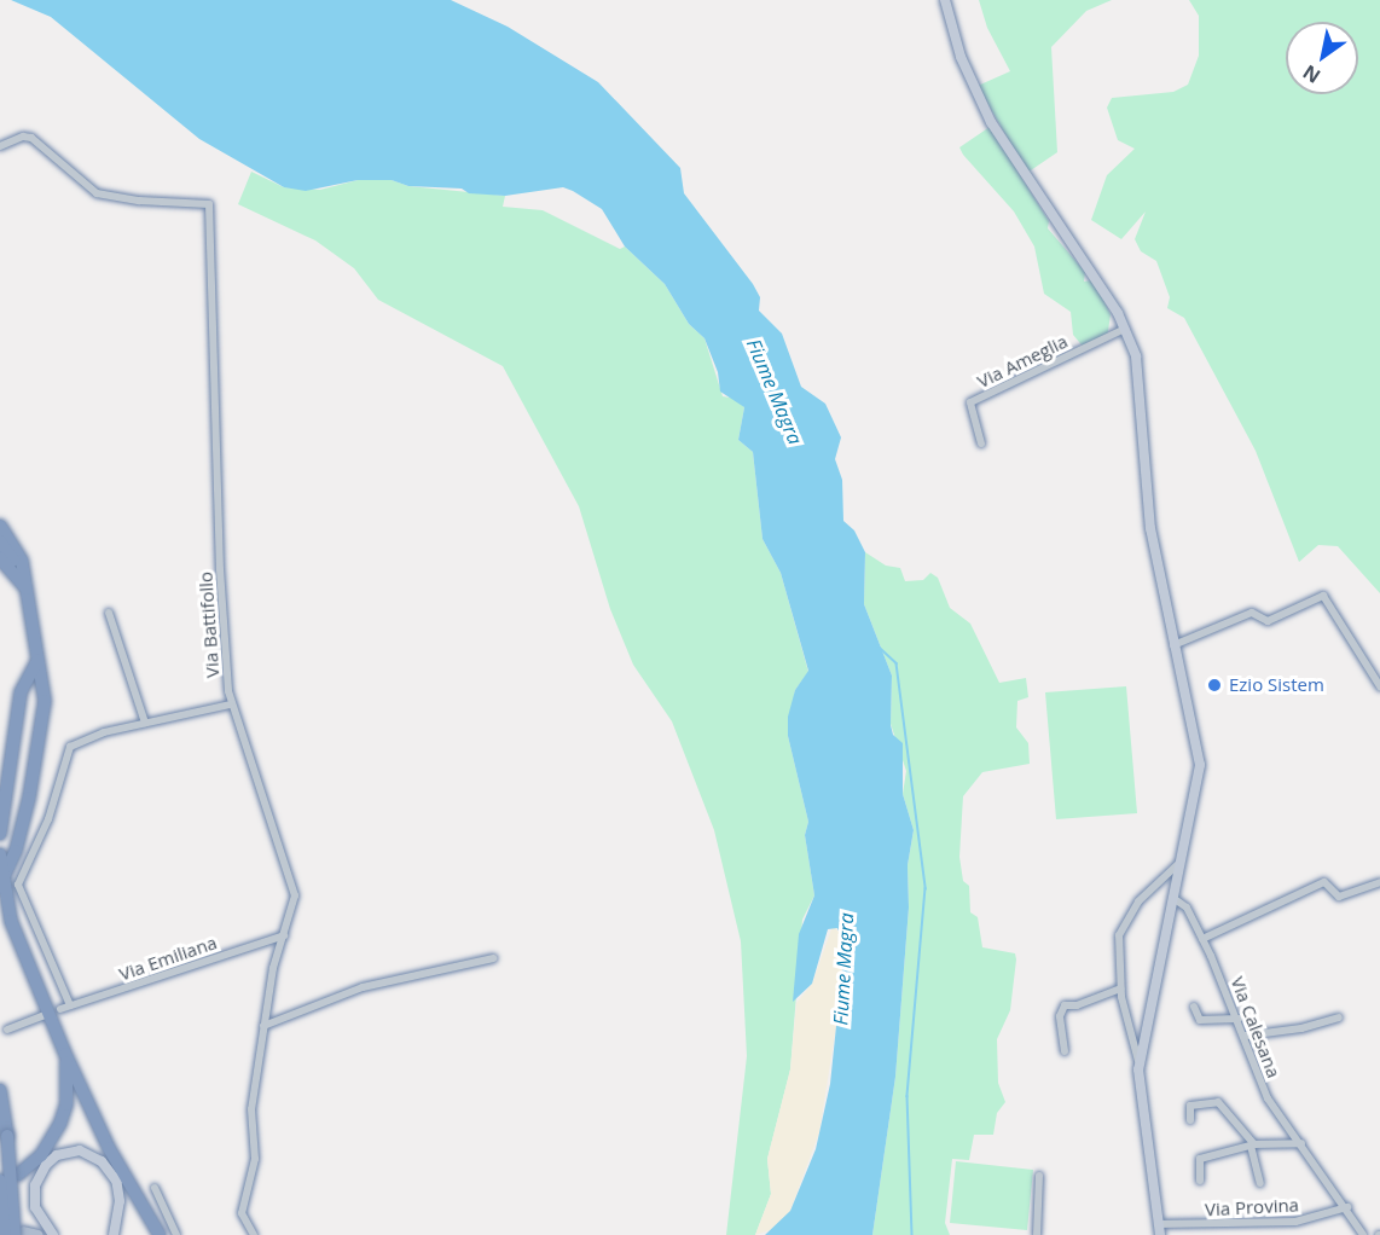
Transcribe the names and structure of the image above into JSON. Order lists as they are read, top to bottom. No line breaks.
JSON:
{"streets":{"street":["Via Ameglia","Via Battifollo","Via Emiliana","Via Calesana","Via Provina"]},"crossings":[["Via Battifollo","Via Emiliana"],["Via Calesana","Via Provina"]],"water":["Fiume Magra"],"places":["Ezio Sistem"],"north":"bottom left"}
